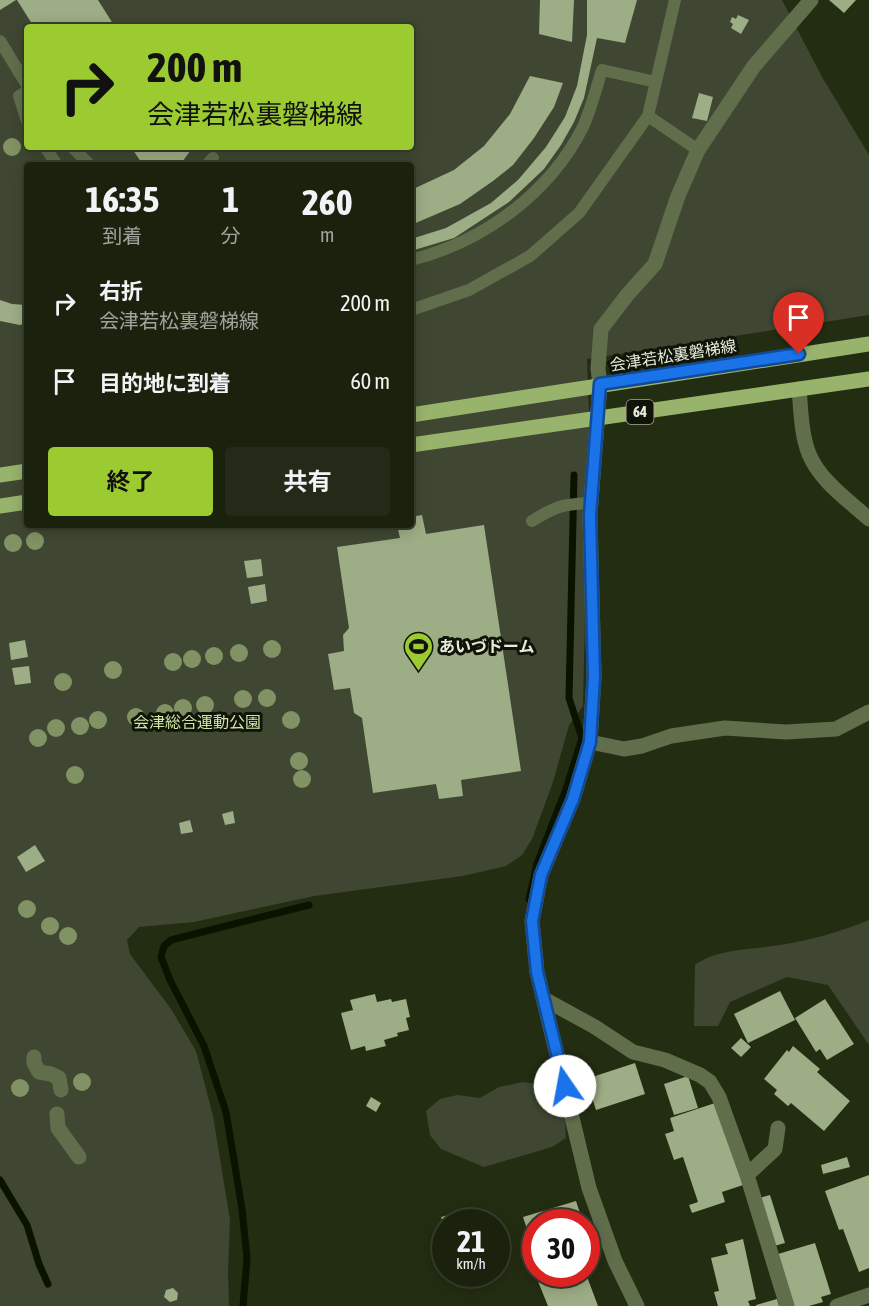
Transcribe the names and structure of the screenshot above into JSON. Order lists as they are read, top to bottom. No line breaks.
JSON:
{"streets":{"main road":["会津若松裏磐梯線","64"]},"parks":["会津総合運動公園"],"places":{"sports":["あいづドーム"]},"page":{"turn":["200 m","会津若松裏磐梯線"],"eta":["16:35","到着","1","分","260","m"],"list":[{"name":"右折","note":"会津若松裏磐梯線","value":"200 m"},{"name":"目的地に到着","value":"60 m"}],"buttons":["終了","共有"],"speed":"21 km/h","limit":"30"}}
